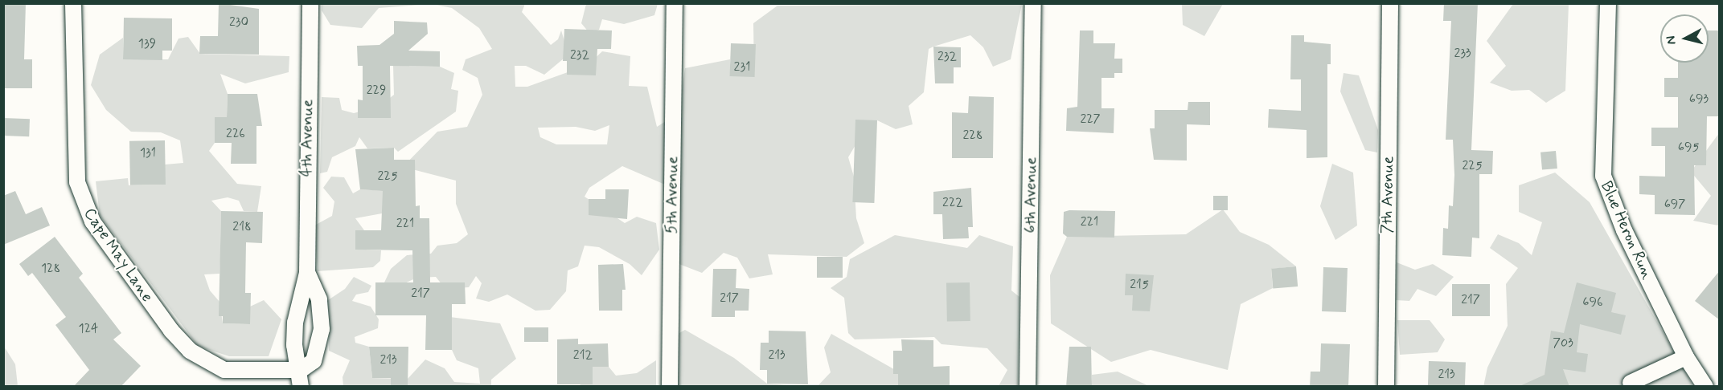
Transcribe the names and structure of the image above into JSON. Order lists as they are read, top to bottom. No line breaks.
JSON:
{"streets":{"street":["4th Avenue","5th Avenue","6th Avenue","7th Avenue","Blue Heron Run","Cape May Lane"]},"crossings":[["4th Avenue","Cape May Lane"]],"house_numbers":["230","139","233","232","232","231","229","693","227","226","228","695","131","225","225","222","697","221","221","218","128","215","217","217","217","696","124","703","212","213","213","213"],"north":"left"}
